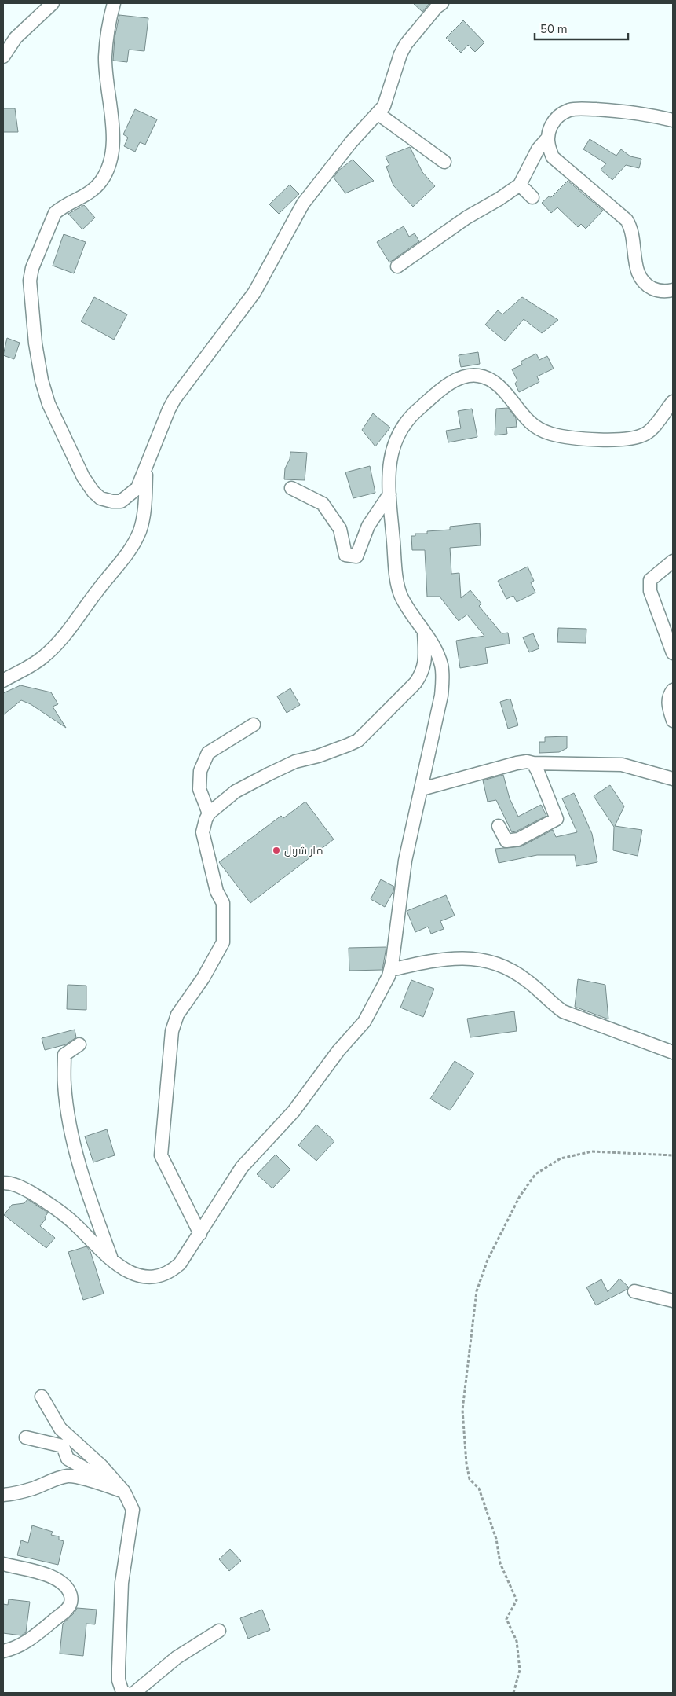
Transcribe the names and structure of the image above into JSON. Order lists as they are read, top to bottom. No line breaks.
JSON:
{"places":["مار شربل"],"scale_bar":"50 m"}
